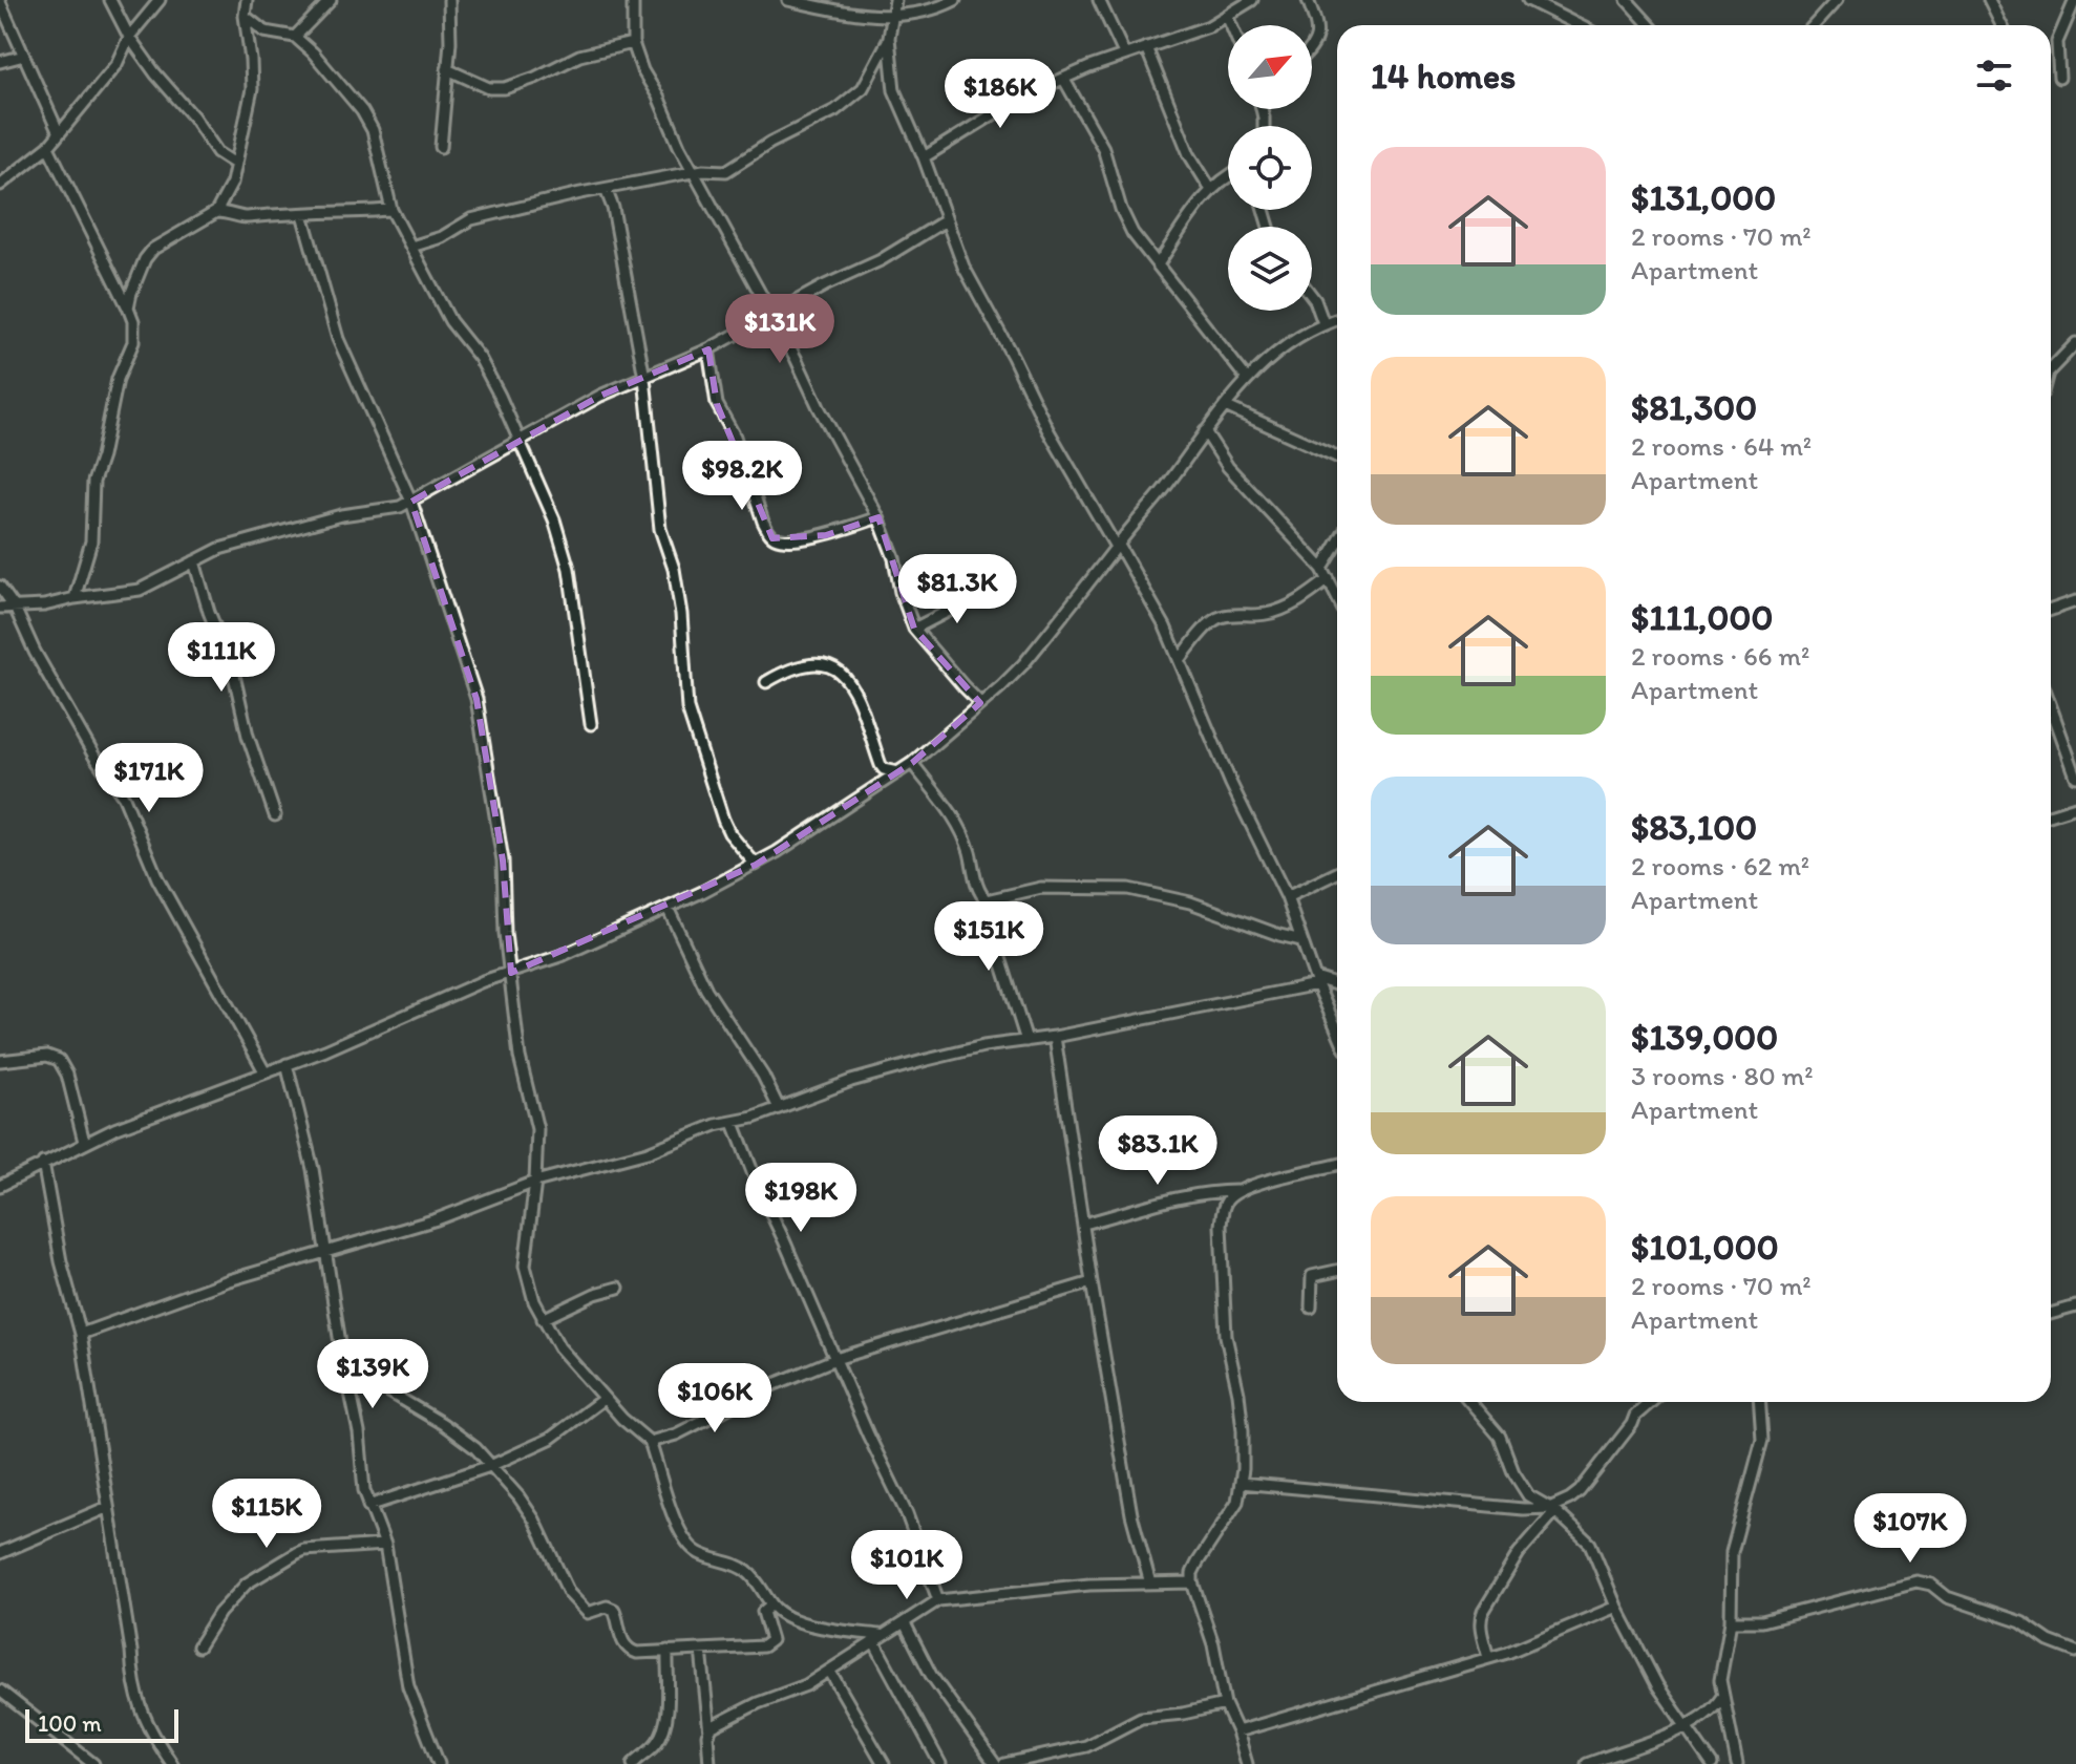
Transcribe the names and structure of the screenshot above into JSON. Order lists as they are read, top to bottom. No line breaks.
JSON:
{"scale_bar":"100 m","north":"top right","page":{"heading":"14 homes","price":["$186K","$131K","$98.2K","$81.3K","$111K","$171K","$151K","$83.1K","$198K","$139K","$106K","$115K","$107K","$101K"],"list":[{"name":"$131,000","note":"2 rooms · 70 m² · Apartment"},{"name":"$81,300","note":"2 rooms · 64 m² · Apartment"},{"name":"$111,000","note":"2 rooms · 66 m² · Apartment"},{"name":"$83,100","note":"2 rooms · 62 m² · Apartment"},{"name":"$139,000","note":"3 rooms · 80 m² · Apartment"},{"name":"$101,000","note":"2 rooms · 70 m² · Apartment"}],"scale":"100 m"}}
